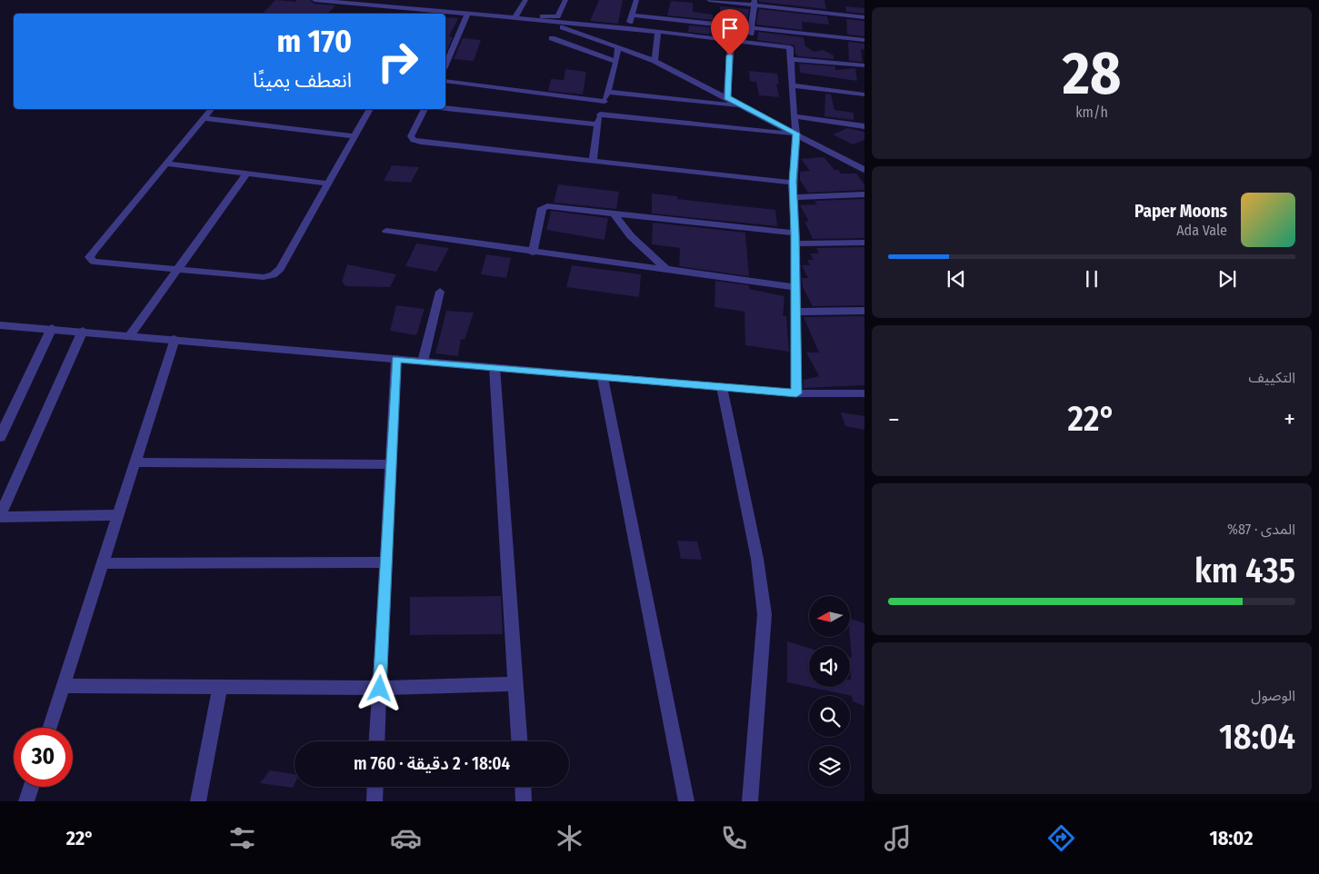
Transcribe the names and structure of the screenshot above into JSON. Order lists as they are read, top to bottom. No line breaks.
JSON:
{"north":"left","page":{"tile":[["28","km/h"],"التكييف",["المدى · 87%","435 km"],["الوصول","18:04"]],"turn":["170 m","انعطف يمينًا"],"song":["Paper Moons","Ada Vale"],"heat":["−","22°","+"],"limit":"30","trip":"18:04 · 2 دقيقة · 760 m","tabs":["18:02","22°"]}}
